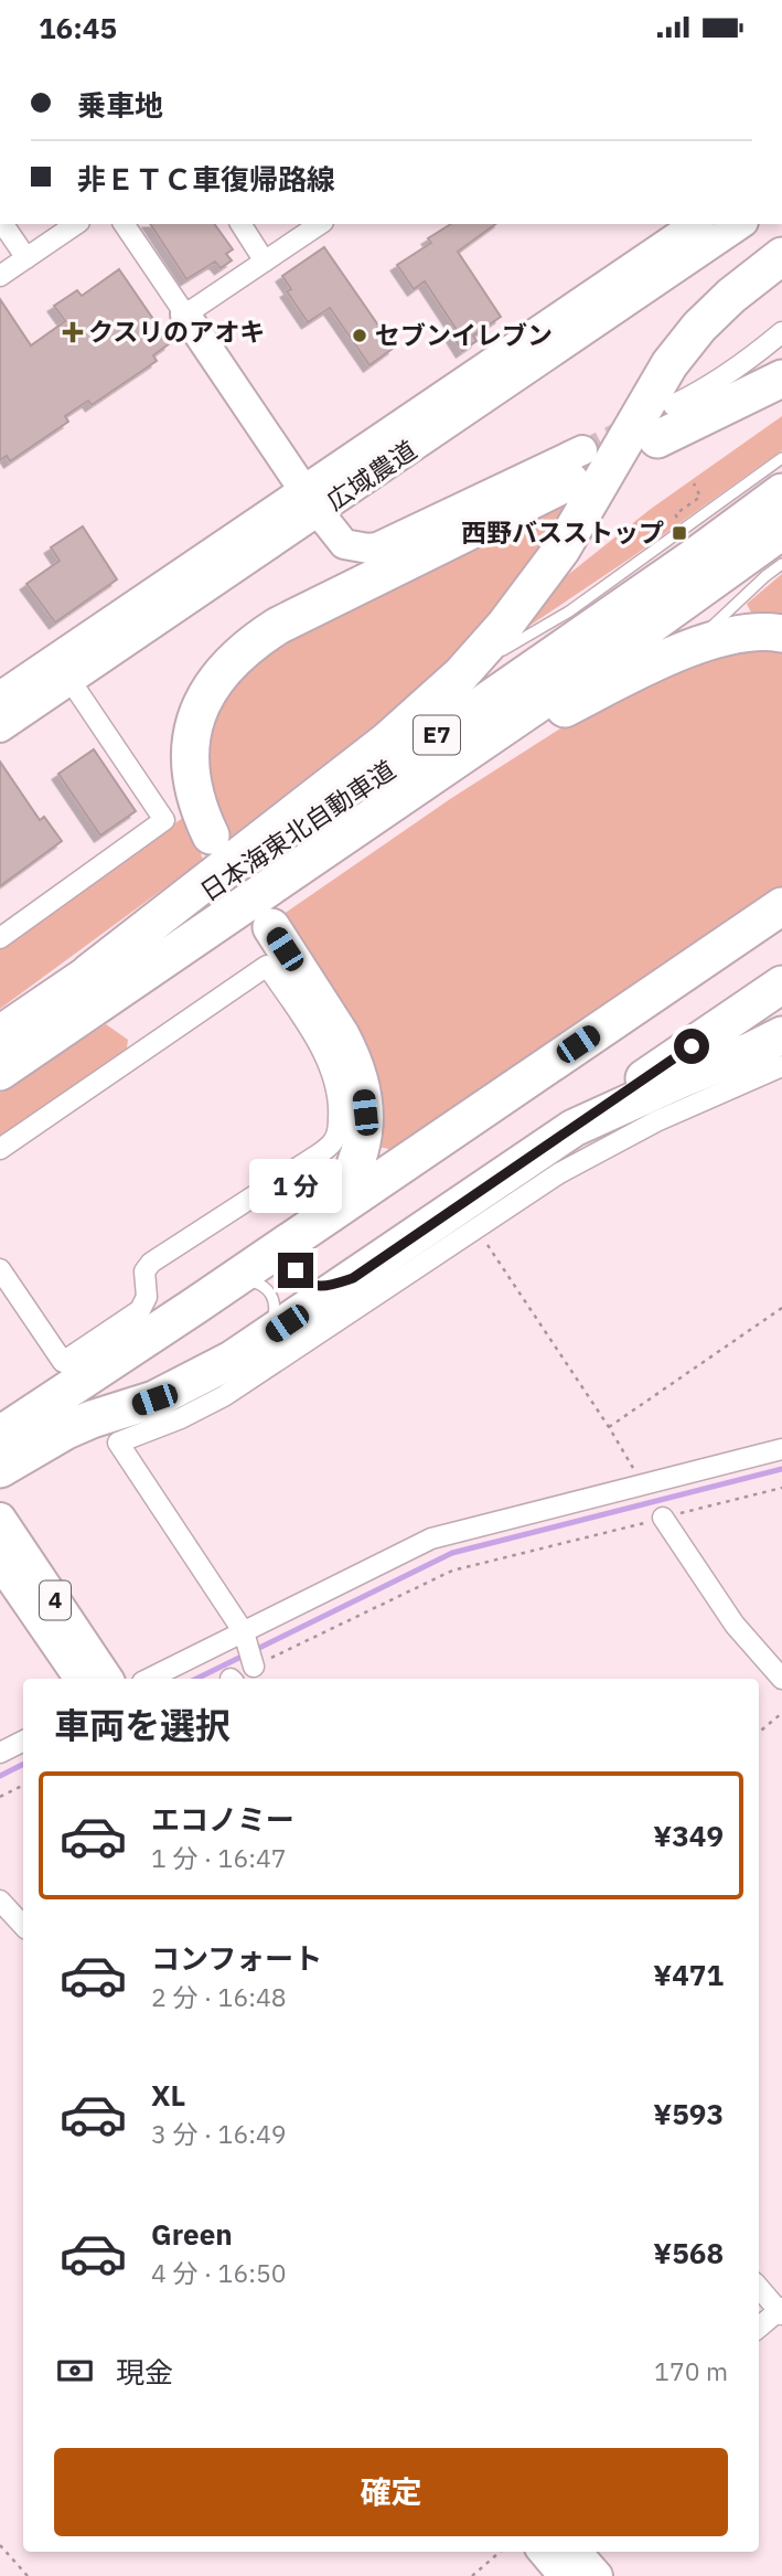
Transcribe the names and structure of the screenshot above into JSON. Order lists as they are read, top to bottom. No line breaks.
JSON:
{"streets":{"highway":["E7","日本海東北自動車道"],"main road":["4"],"street":["広域農道"]},"places":{"health":["クスリのアオキ"],"other":["セブンイレブン"],"transit":["西野バスストップ"]},"page":{"status":"16:45","banner":["乗車地","非ＥＴＣ車復帰路線"],"bubble":"1 分","heading":"車両を選択","list":[{"name":"エコノミー","note":"1 分 · 16:47","value":"¥349"},{"name":"コンフォート","note":"2 分 · 16:48","value":"¥471"},{"name":"XL","note":"3 分 · 16:49","value":"¥593"},{"name":"Green","note":"4 分 · 16:50","value":"¥568"}],"pay":["現金","170 m"],"buttons":"確定"}}
